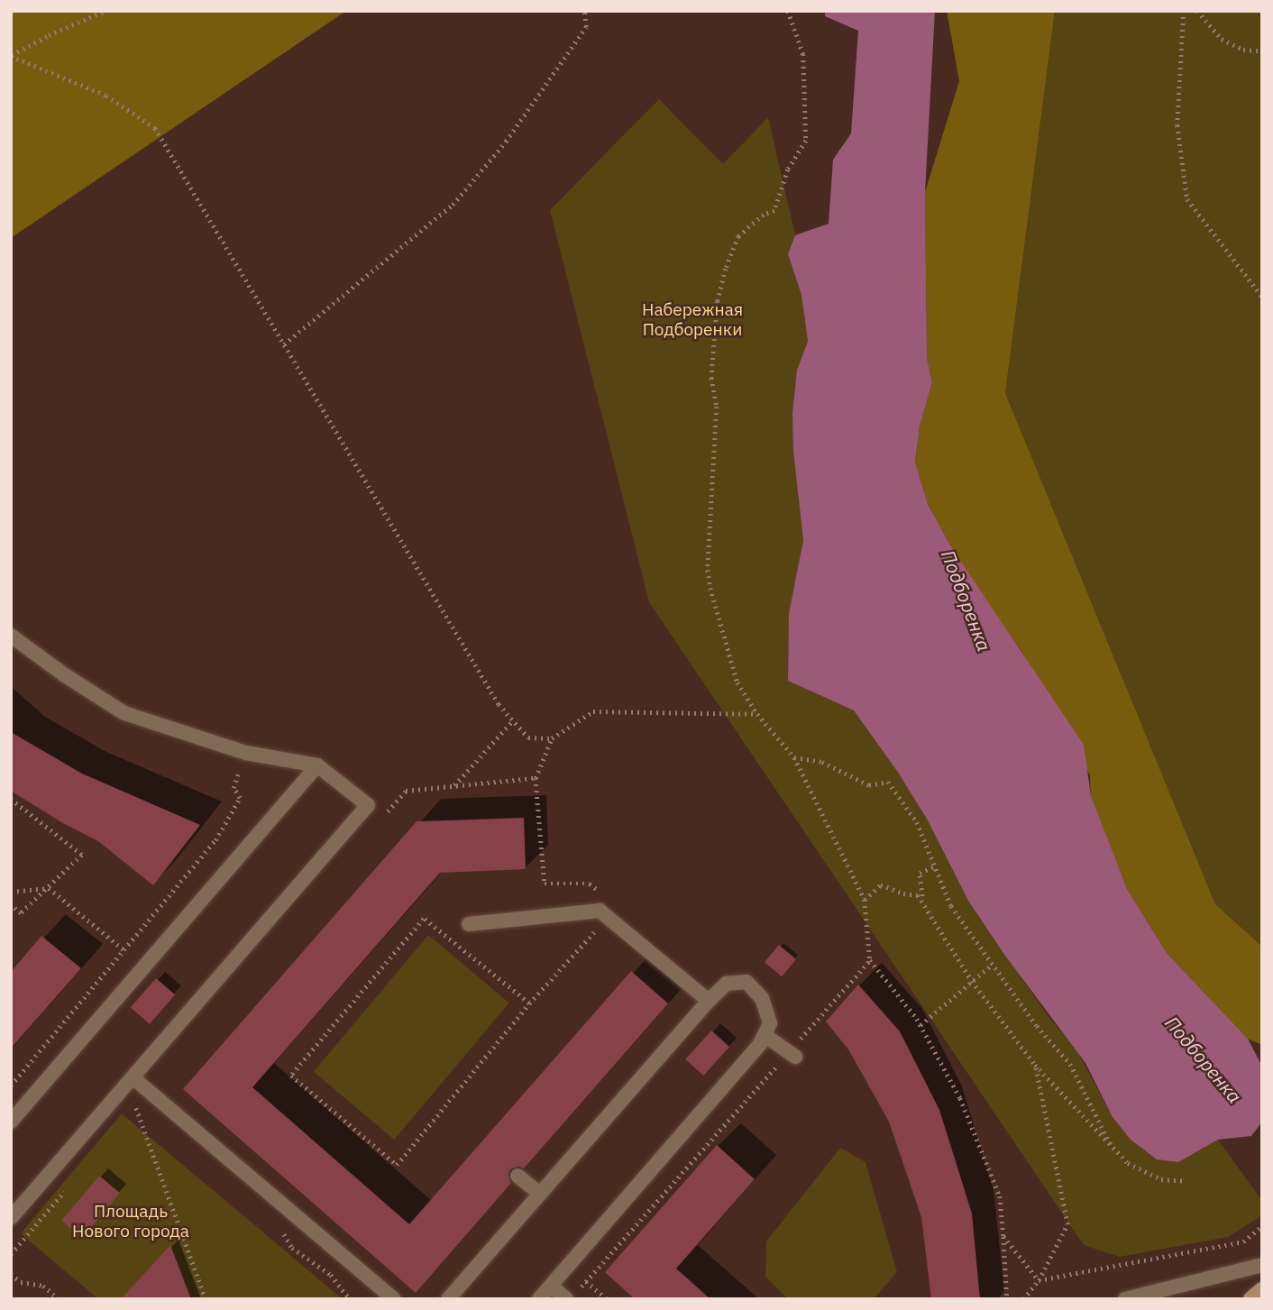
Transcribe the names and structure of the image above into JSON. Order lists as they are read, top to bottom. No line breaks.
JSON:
{"water":["Подборенка"],"parks":["Набережная Подборенки","Площадь Нового города"]}
